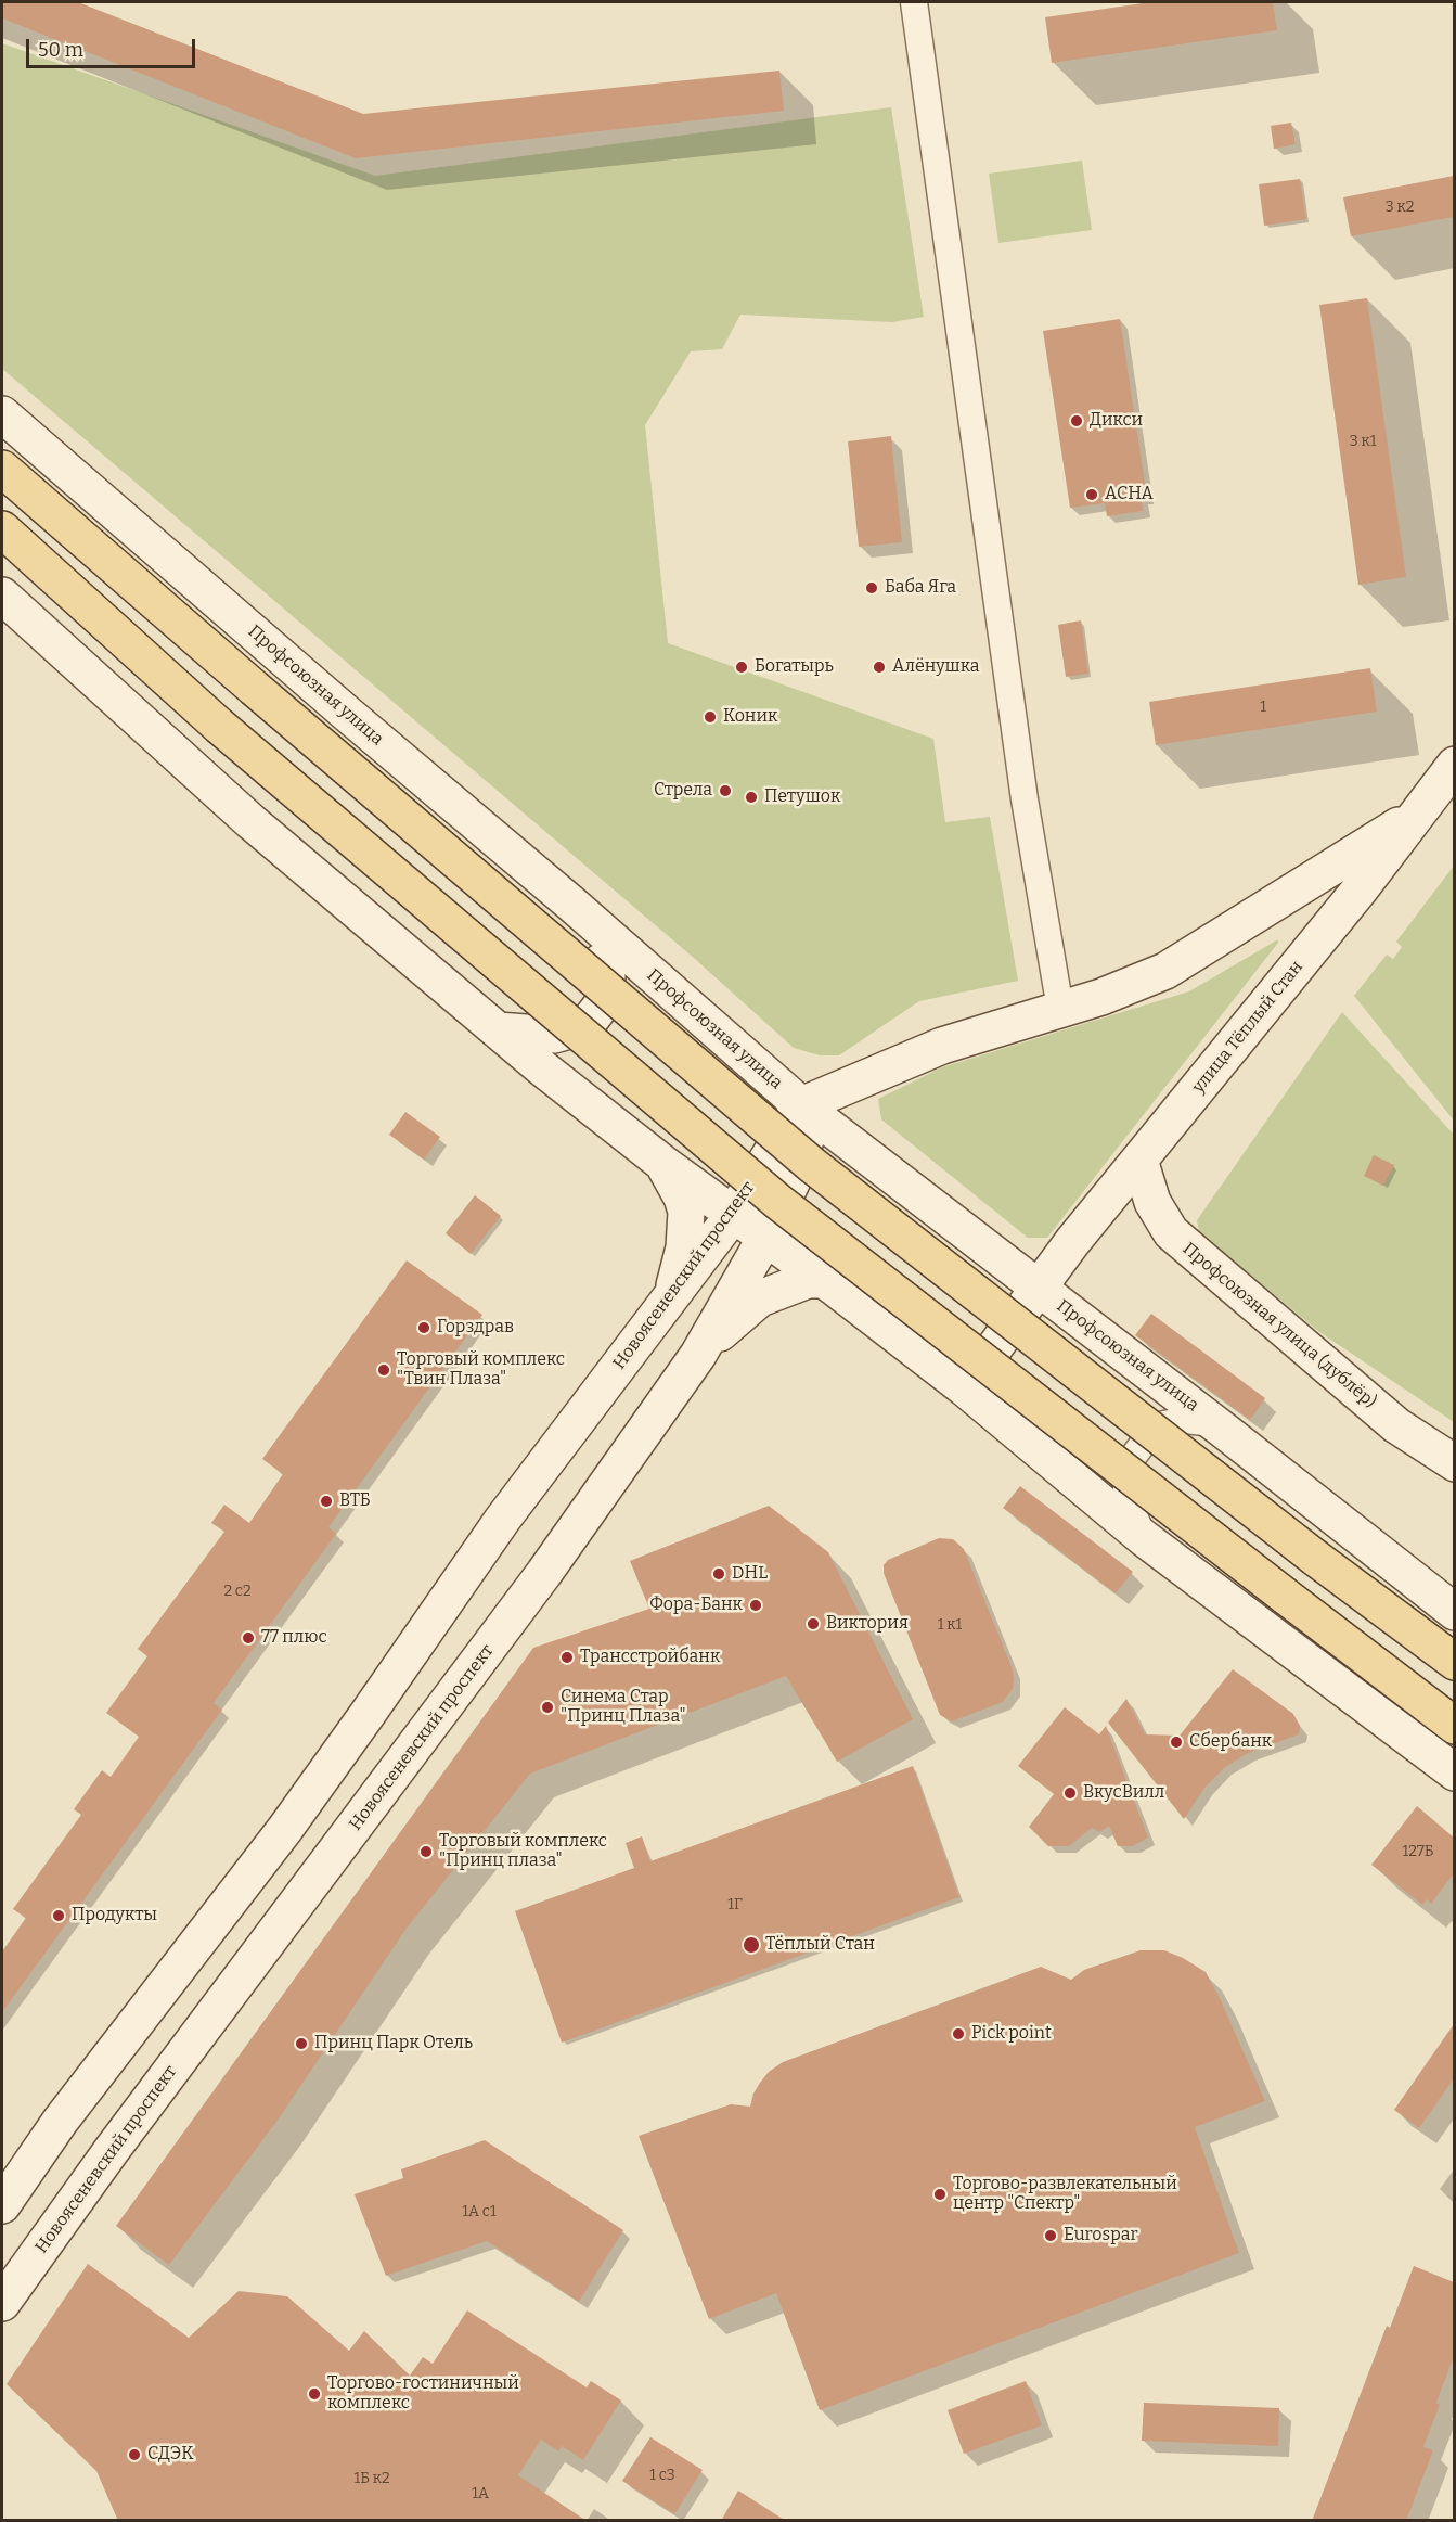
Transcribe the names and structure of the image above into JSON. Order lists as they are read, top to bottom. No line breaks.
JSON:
{"streets":{"main road":["Профсоюзная улица","улица Тёплый Стан","Новоясеневский проспект","Профсоюзная улица (дублёр)"]},"crossings":[["Профсоюзная улица","улица Тёплый Стан"],["Профсоюзная улица","Новоясеневский проспект"],["улица Тёплый Стан","Профсоюзная улица (дублёр)"]],"places":["Дикси","АСНА","Баба Яга","Богатырь","Алёнушка","Коник","Стрела","Петушок","Горздрав","Торговый комплекс \"Твин Плаза\"","ВТБ","DHL","Фора-Банк","Виктория","77 плюс","Трансстройбанк","Синема Стар \"Принц Плаза\"","Сбербанк","ВкусВилл","Торговый комплекс \"Принц плаза\"","Продукты","Тёплый Стан","Pick point","Принц Парк Отель","Торгово-развлекательный центр \"Спектр\"","Eurospar","Торгово-гостиничный комплекс","СДЭК"],"house_numbers":["3 к2","3 к1","1","2 с2","1 к1","127Б","1Г","1А с1","1 c3","1Б к2","1А"],"scale_bar":"50 m"}
